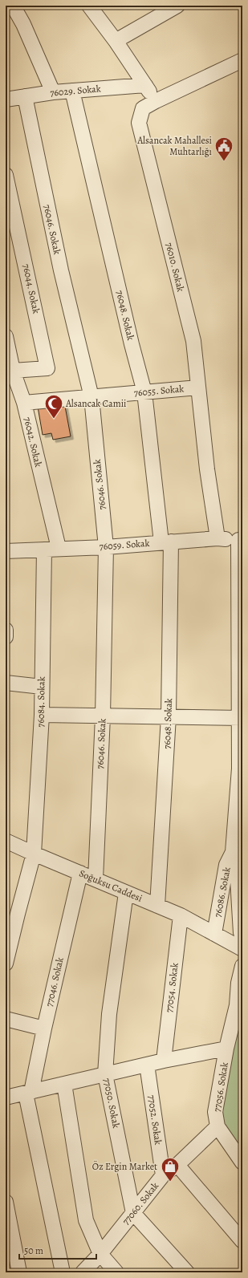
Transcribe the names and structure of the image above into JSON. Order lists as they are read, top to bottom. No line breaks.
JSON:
{"streets":{"street":["76029. Sokak","76046. Sokak","76010. Sokak","76044. Sokak","76048. Sokak","76055. Sokak","76042. Sokak","76059. Sokak","76084. Sokak","Soğuksu Caddesi","76086. Sokak","77046. Sokak","77054. Sokak","77056. Sokak","77050. Sokak","77052. Sokak","77060. Sokak"]},"crossings":[["76029. Sokak","76046. Sokak"],["76029. Sokak","76048. Sokak"],["76046. Sokak","76055. Sokak"],["76046. Sokak","76059. Sokak"],["76046. Sokak","Soğuksu Caddesi"],["76010. Sokak","76055. Sokak"],["76010. Sokak","76059. Sokak"],["76044. Sokak","76042. Sokak"],["76048. Sokak","76055. Sokak"],["76048. Sokak","76059. Sokak"],["76048. Sokak","Soğuksu Caddesi"],["76055. Sokak","76042. Sokak"],["76042. Sokak","76059. Sokak"],["76059. Sokak","76084. Sokak"],["76059. Sokak","76086. Sokak"],["76084. Sokak","Soğuksu Caddesi"],["Soğuksu Caddesi","76086. Sokak"],["Soğuksu Caddesi","77046. Sokak"],["Soğuksu Caddesi","77054. Sokak"],["Soğuksu Caddesi","77050. Sokak"],["77056. Sokak","77060. Sokak"],["77050. Sokak","77060. Sokak"],["77052. Sokak","77060. Sokak"]],"places":{"public building":["Alsancak Mahallesi Muhtarlığı"],"mosque":["Alsancak Camii"],"shop":["Öz Ergin Market"]},"scale_bar":"50 m"}
